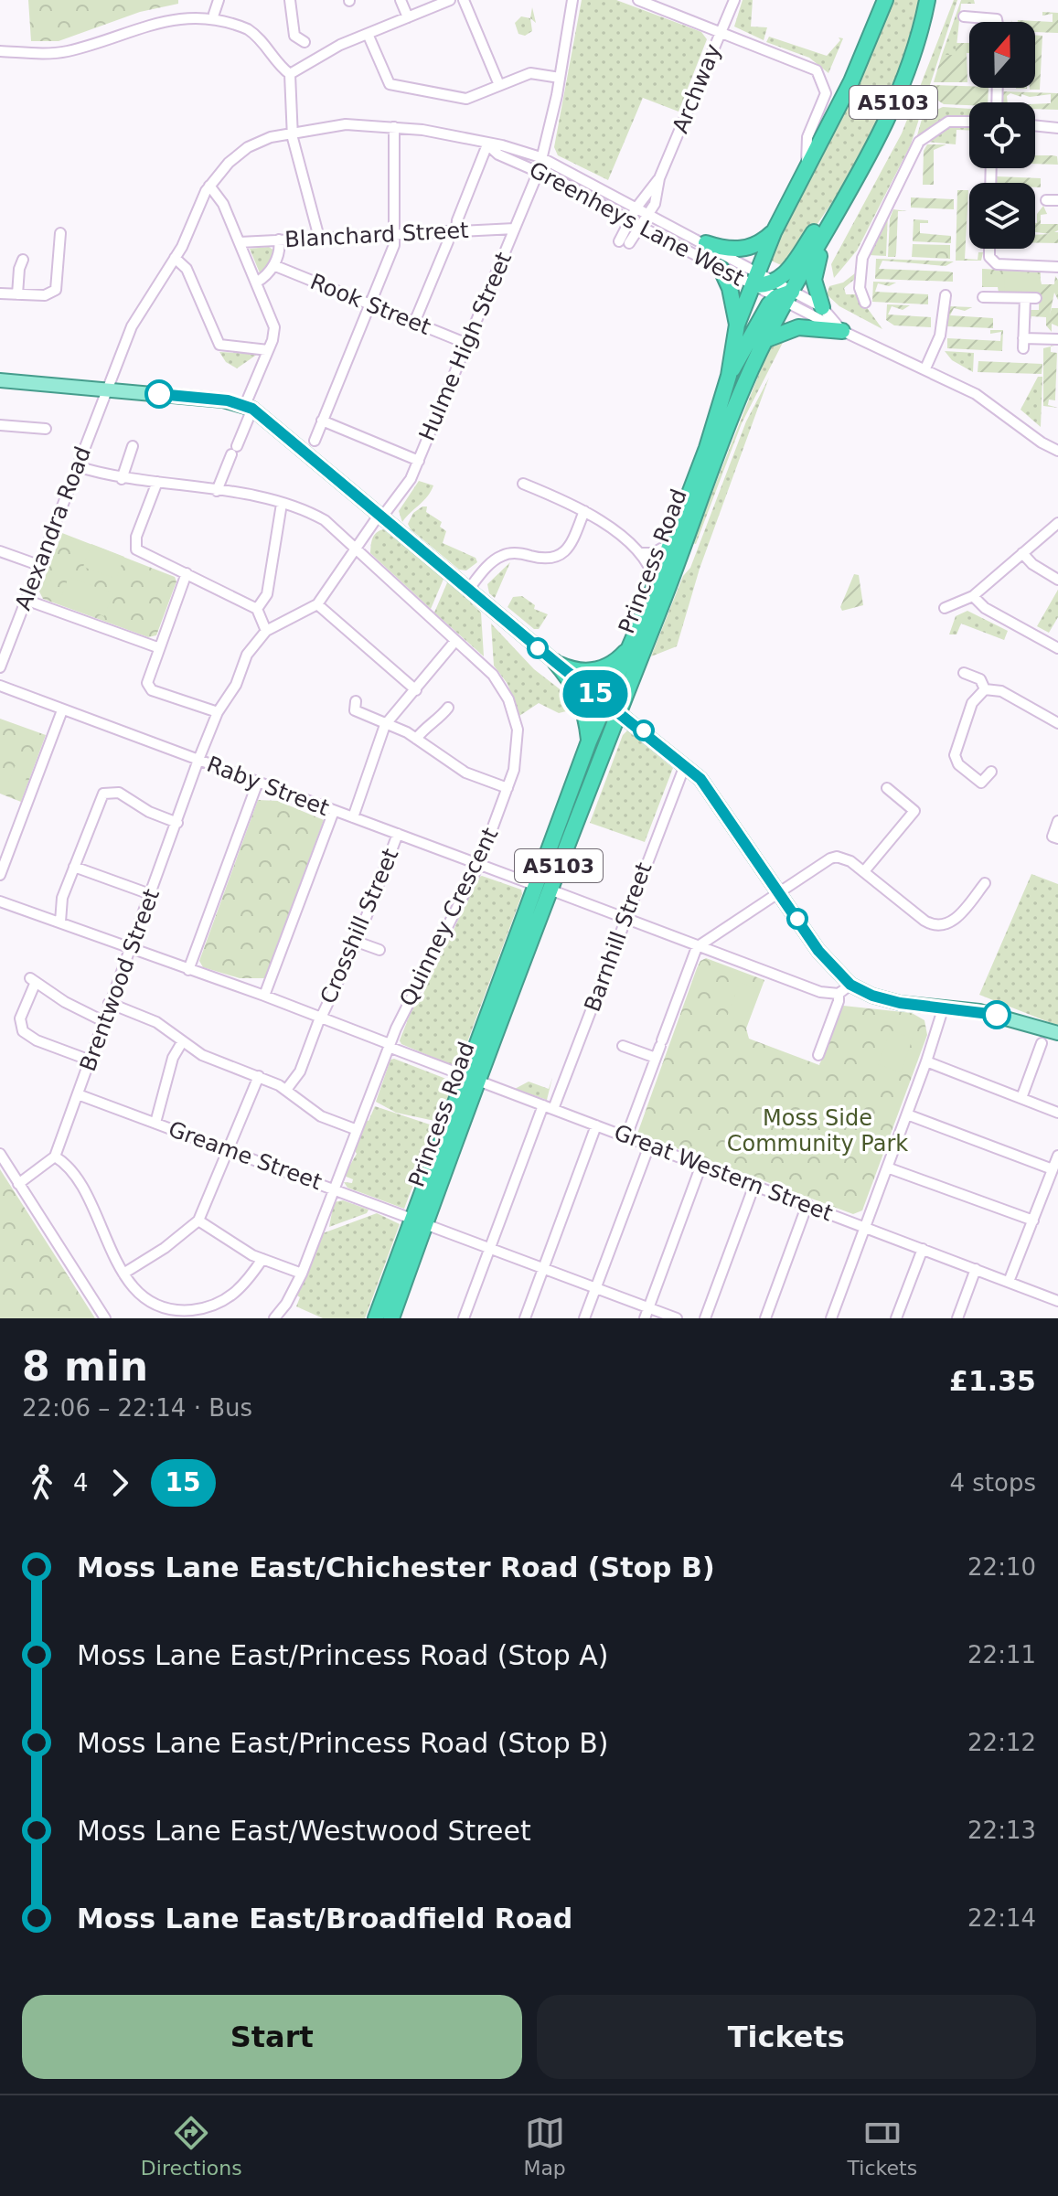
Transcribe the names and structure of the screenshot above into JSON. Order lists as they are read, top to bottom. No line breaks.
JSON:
{"streets":{"highway":["A5103","Princess Road"],"street":["Archway","Greenheys Lane West","Blanchard Street","Rook Street","Hulme High Street","Alexandra Road","Raby Street","Quinney Crescent","Crosshill Street","Barnhill Street","Brentwood Street","Greame Street","Great Western Street"]},"crossings":[["Greenheys Lane West","Hulme High Street"],["Greenheys Lane West","Alexandra Road"],["Greenheys Lane West","Princess Road"],["Blanchard Street","Hulme High Street"],["Rook Street","Hulme High Street"],["Hulme High Street","Quinney Crescent"],["Alexandra Road","Quinney Crescent"],["Princess Road","Raby Street"],["Princess Road","Greame Street"],["Princess Road","Great Western Street"],["Raby Street","Quinney Crescent"],["Raby Street","Crosshill Street"],["Raby Street","Barnhill Street"],["Raby Street","Brentwood Street"],["Quinney Crescent","Greame Street"],["Quinney Crescent","Great Western Street"],["Crosshill Street","Great Western Street"],["Barnhill Street","Greame Street"],["Barnhill Street","Great Western Street"],["Brentwood Street","Greame Street"],["Brentwood Street","Great Western Street"]],"parks":["Moss Side Community Park"],"lines":["bus line 15"],"north":"top","page":{"on_map":"15","heading":["8 min","22:06 – 22:14 · Bus","£1.35"],"legs":["4","15","4 stops"],"list":[{"name":"Moss Lane East/Chichester Road (Stop B)","value":"22:10"},{"name":"Moss Lane East/Princess Road (Stop A)","value":"22:11"},{"name":"Moss Lane East/Princess Road (Stop B)","value":"22:12"},{"name":"Moss Lane East/Westwood Street","value":"22:13"},{"name":"Moss Lane East/Broadfield Road","value":"22:14"}],"buttons":["Start","Tickets"],"tabs":["Directions","Map","Tickets"]}}
